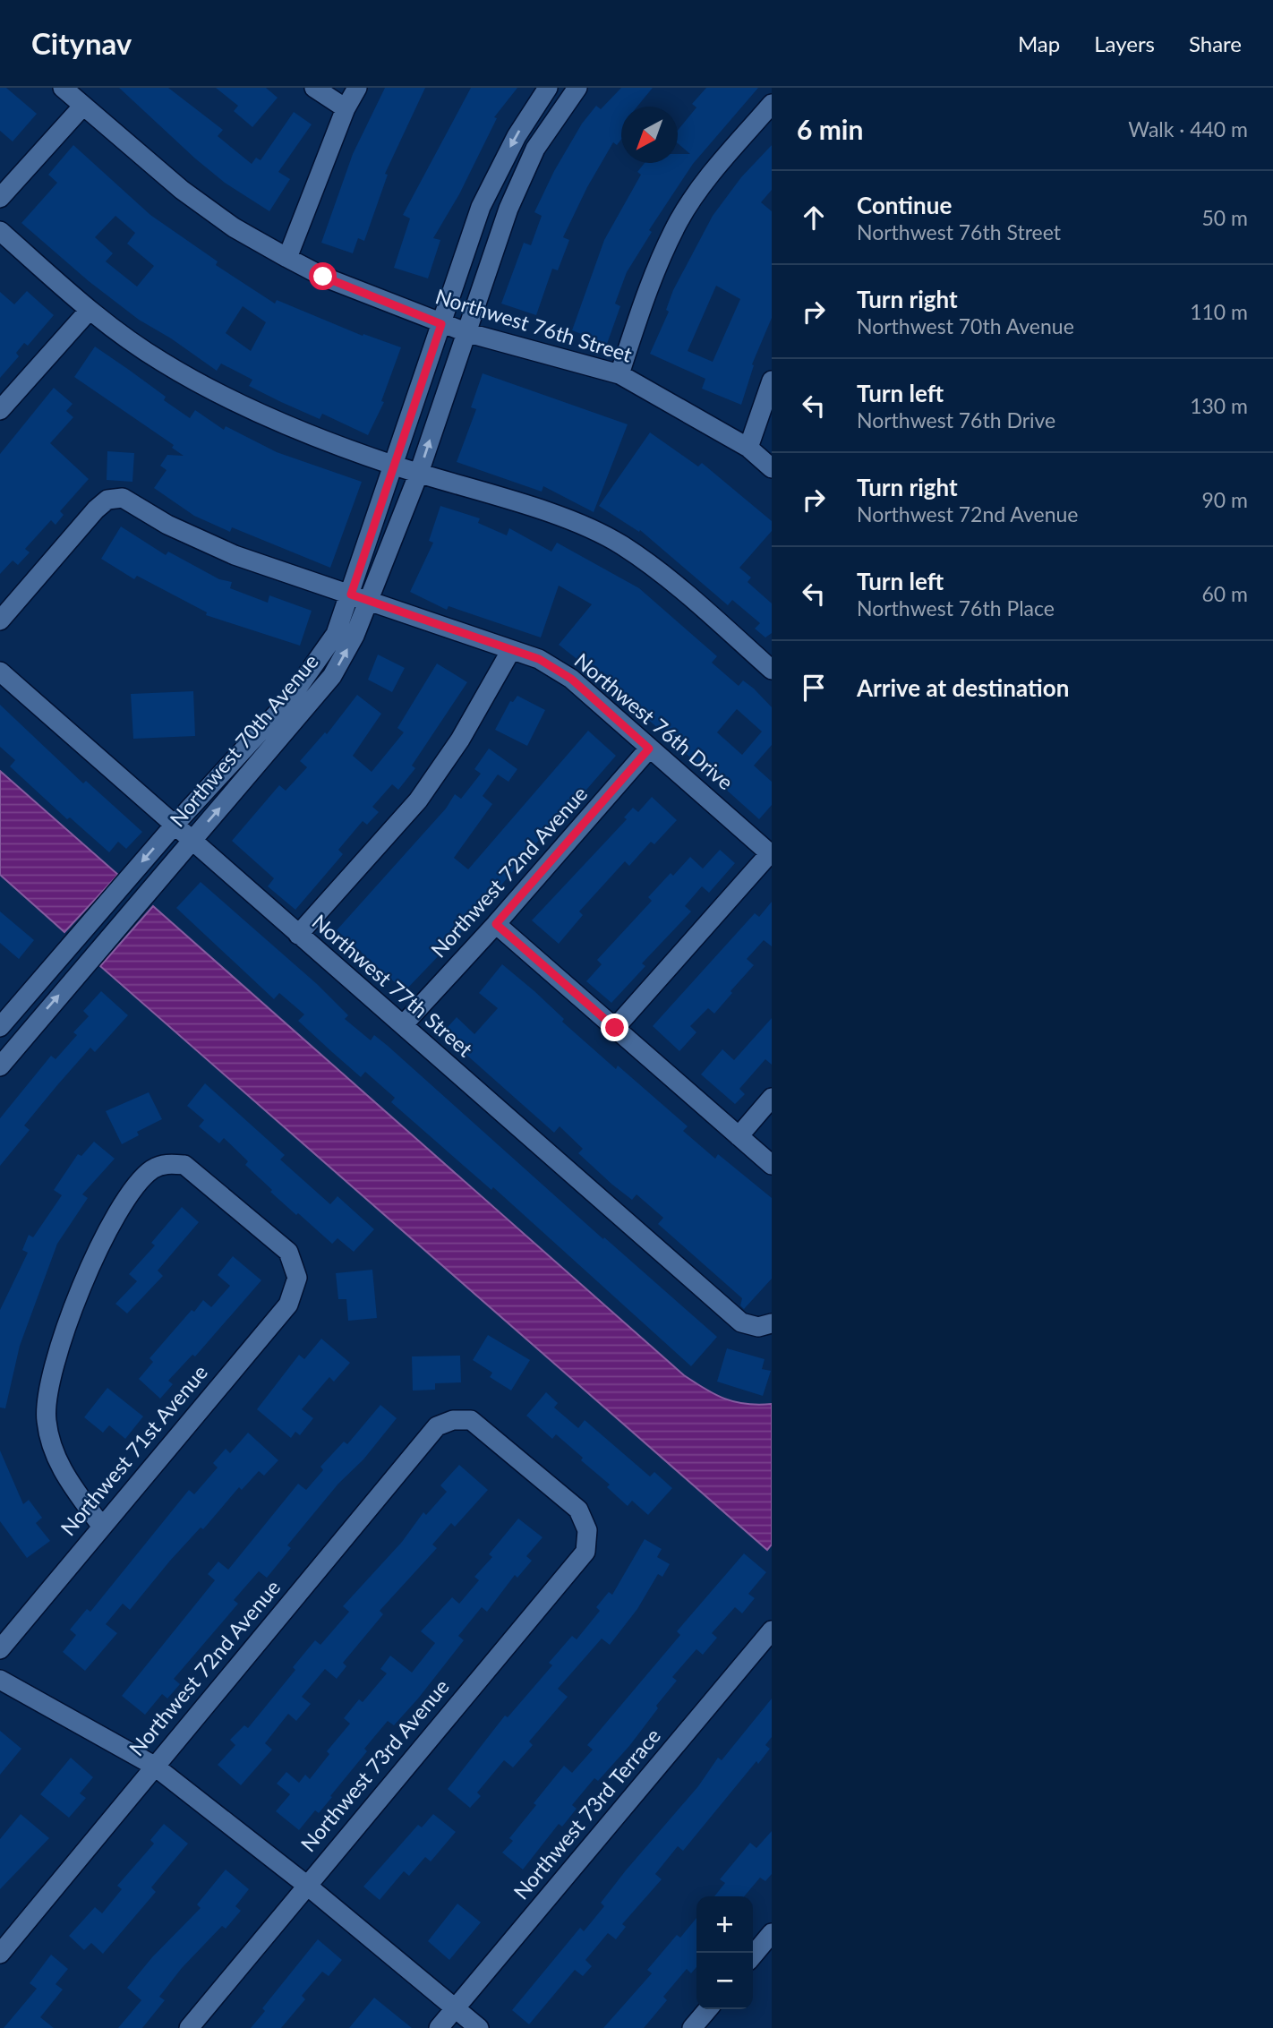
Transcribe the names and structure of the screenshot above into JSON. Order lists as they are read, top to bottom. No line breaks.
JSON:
{"streets":{"street":["Northwest 76th Street","Northwest 76th Drive","Northwest 70th Avenue","Northwest 72nd Avenue","Northwest 77th Street","Northwest 71st Avenue","Northwest 73rd Avenue","Northwest 73rd Terrace"]},"crossings":[["Northwest 76th Street","Northwest 70th Avenue"],["Northwest 76th Drive","Northwest 70th Avenue"],["Northwest 76th Drive","Northwest 72nd Avenue"],["Northwest 70th Avenue","Northwest 77th Street"],["Northwest 72nd Avenue","Northwest 77th Street"],["Northwest 72nd Avenue","Northwest 73rd Avenue"]],"north":"bottom left","page":{"header":"Citynav","nav":["Map","Layers","Share"],"heading":["6 min","Walk · 440 m"],"list":[["Continue","Northwest 76th Street","50 m"],["Turn right","Northwest 70th Avenue","110 m"],["Turn left","Northwest 76th Drive","130 m"],["Turn right","Northwest 72nd Avenue","90 m"],["Turn left","Northwest 76th Place","60 m"],"Arrive at destination"],"map_buttons":["+","−"]}}
